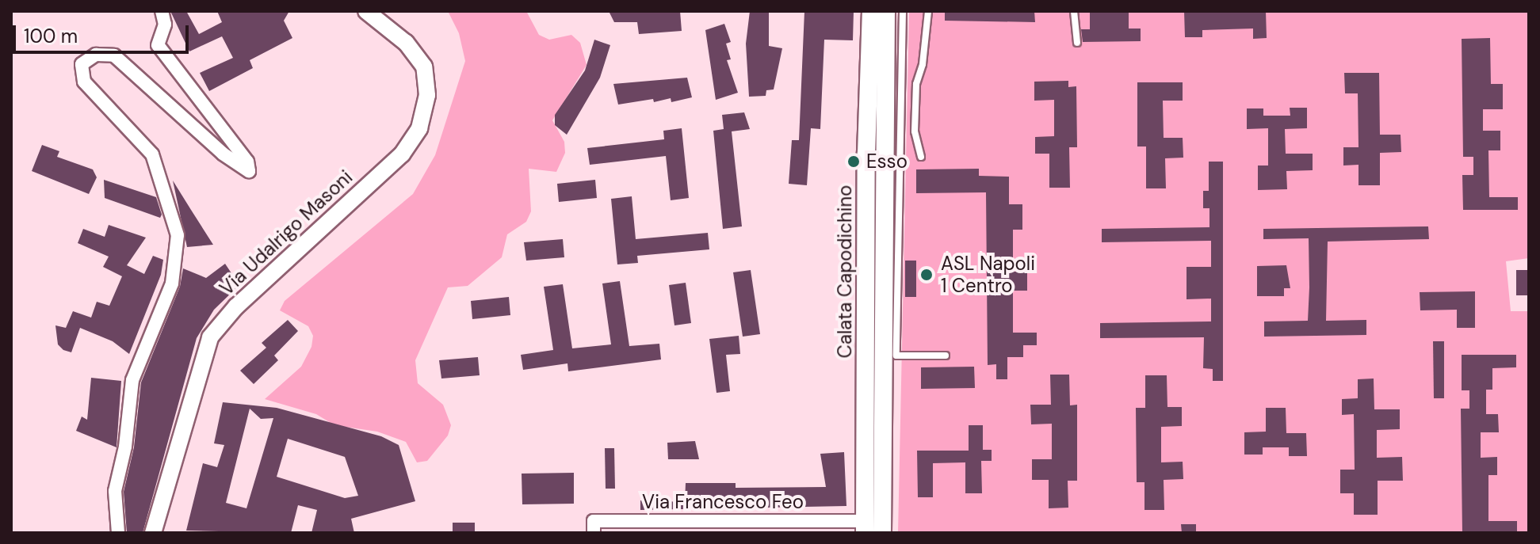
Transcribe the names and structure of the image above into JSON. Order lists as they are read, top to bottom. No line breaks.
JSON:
{"streets":{"main road":["Calata Capodichino"],"street":["Via Udalrigo Masoni","Via Francesco Feo"]},"crossings":[["Calata Capodichino","Via Francesco Feo"]],"places":["Esso","ASL Napoli 1 Centro"],"scale_bar":"100 m"}
